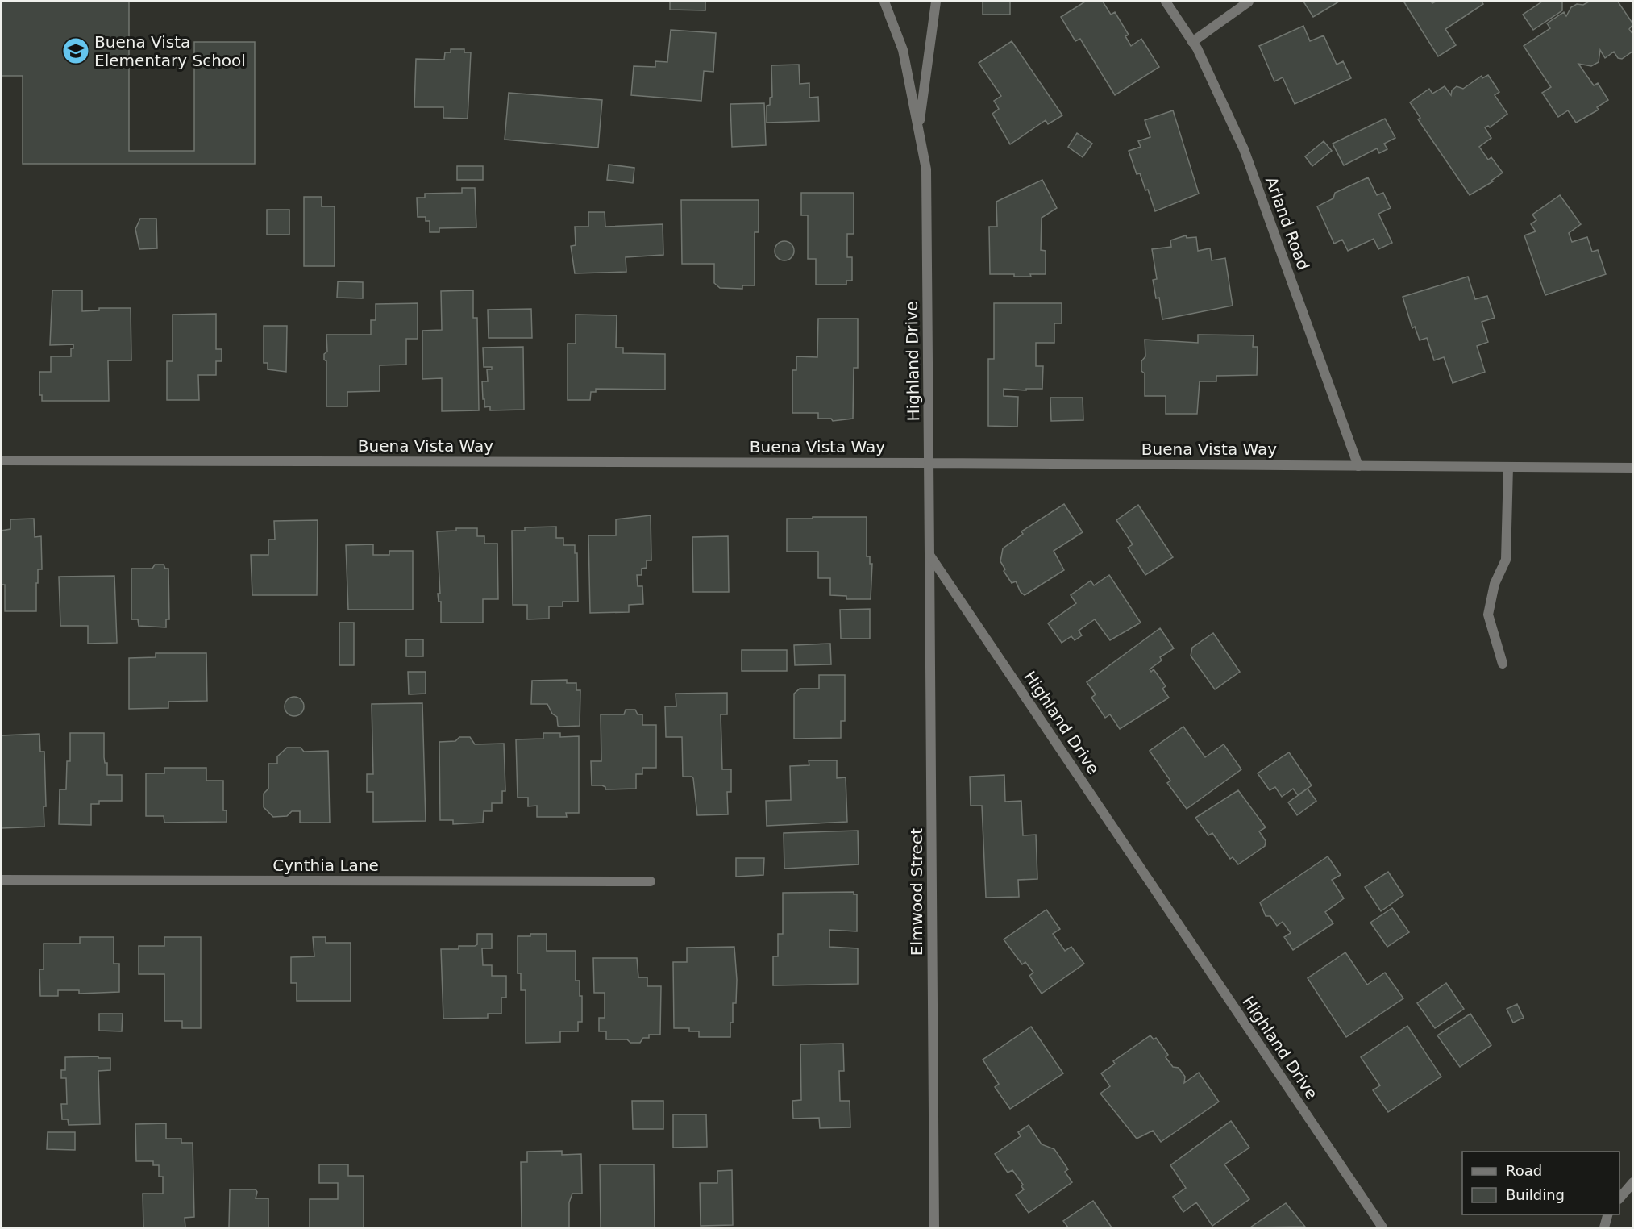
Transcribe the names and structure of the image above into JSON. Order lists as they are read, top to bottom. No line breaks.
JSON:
{"streets":{"street":["Arland Road","Highland Drive","Buena Vista Way","Cynthia Lane","Elmwood Street"]},"crossings":[["Arland Road","Buena Vista Way"],["Highland Drive","Buena Vista Way"],["Highland Drive","Elmwood Street"]],"places":{"school or university":["Buena Vista Elementary School"]},"legend":["Road","Building"]}
